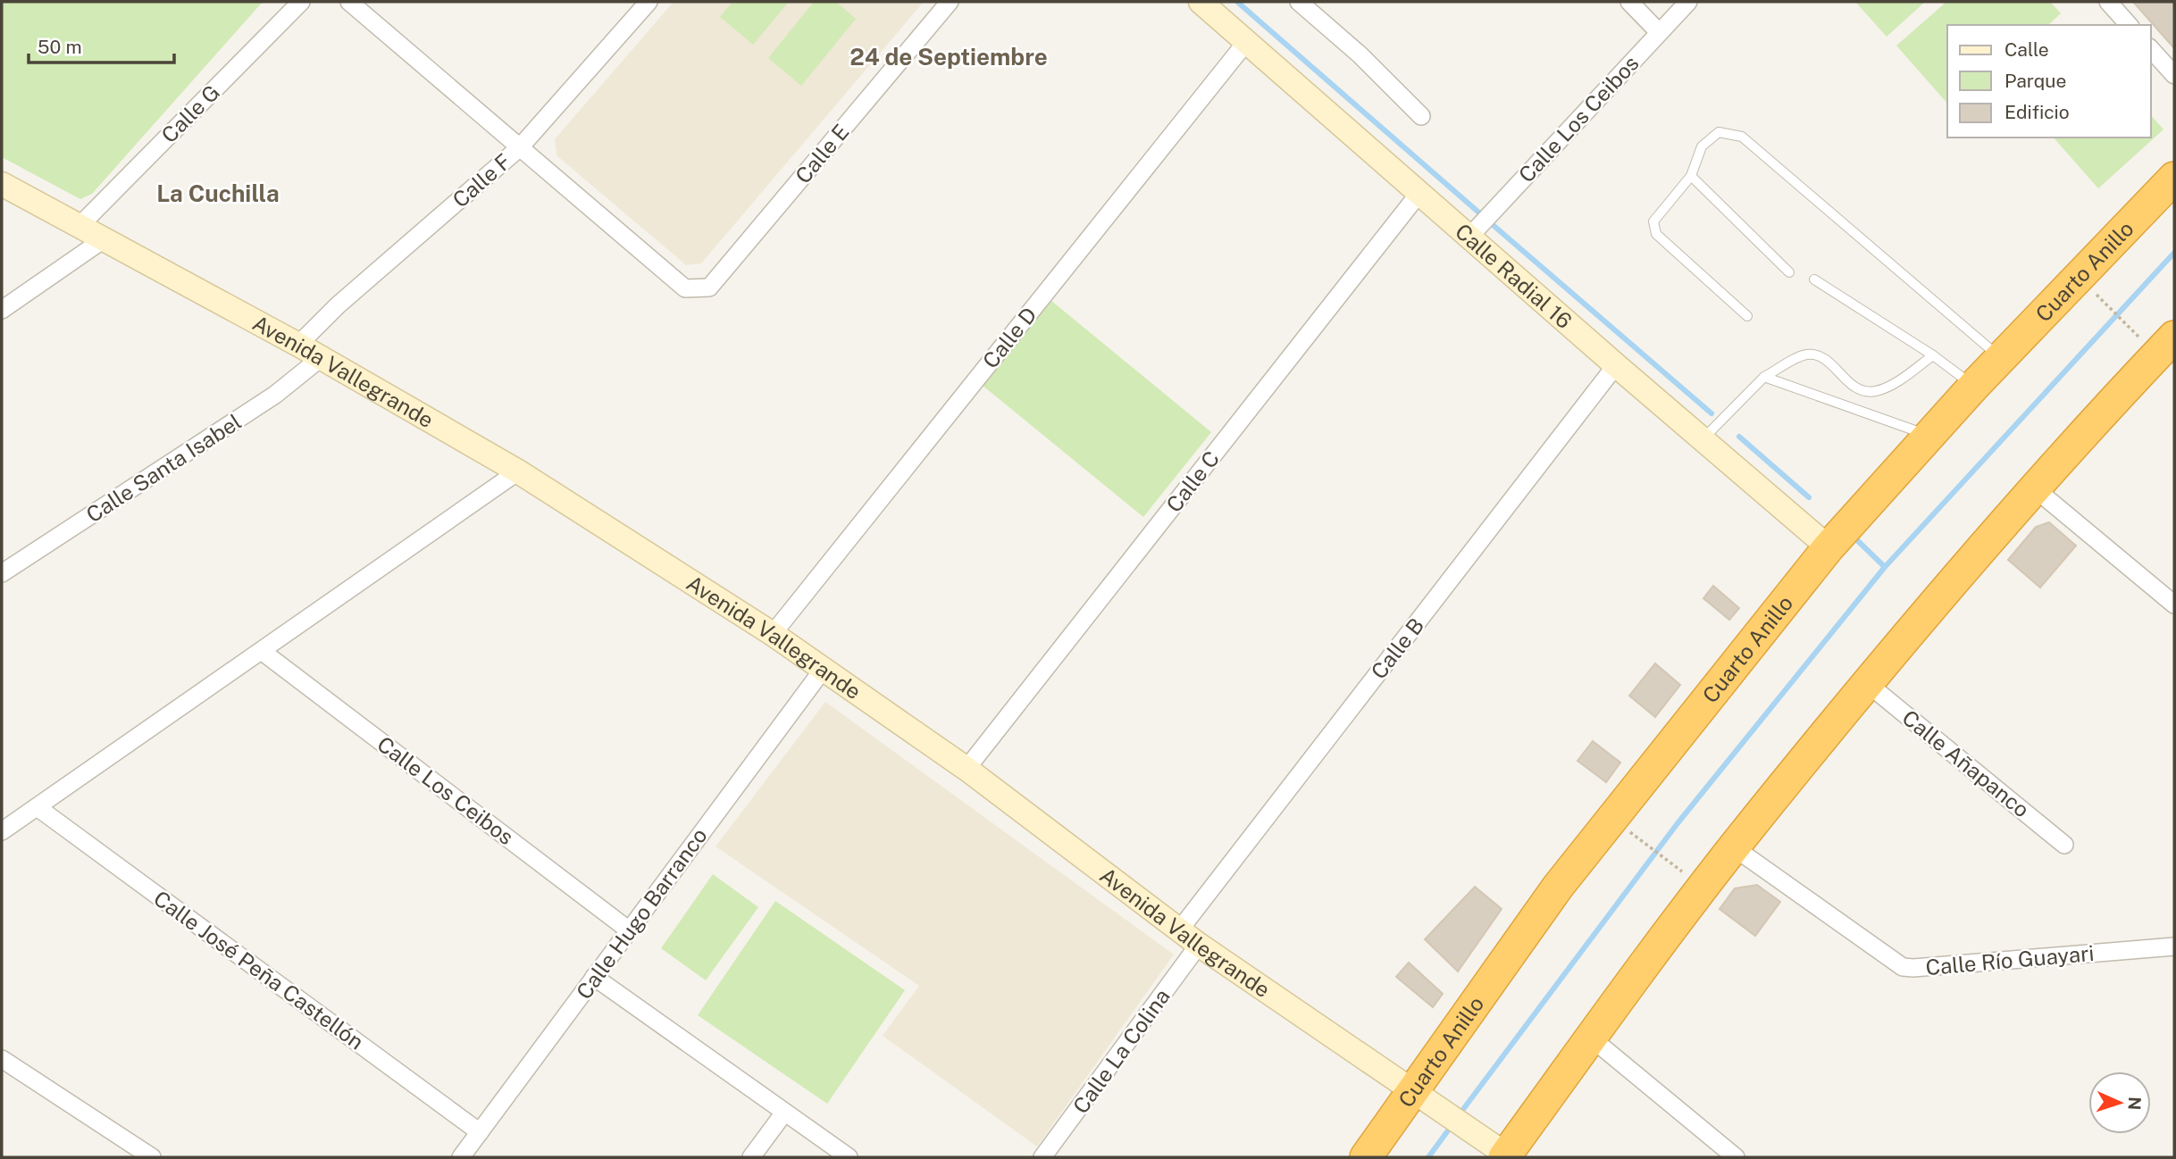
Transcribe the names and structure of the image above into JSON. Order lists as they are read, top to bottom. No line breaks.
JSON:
{"streets":{"highway":["Cuarto Anillo"],"street":["Calle G","Calle Los Ceibos","Calle E","Calle F","Calle Radial 16","Calle D","Avenida Vallegrande","Calle Santa Isabel","Calle C","Calle B","Calle Añapanco","Calle Hugo Barranco","Calle Río Guayari","Calle José Peña Castellón","Calle La Colina"]},"crossings":[["Calle G","Avenida Vallegrande"],["Calle Los Ceibos","Calle Radial 16"],["Calle Los Ceibos","Calle Hugo Barranco"],["Calle E","Calle F"],["Calle F","Avenida Vallegrande"],["Cuarto Anillo","Calle Radial 16"],["Cuarto Anillo","Avenida Vallegrande"],["Calle Radial 16","Calle D"],["Calle Radial 16","Calle C"],["Calle Radial 16","Calle B"],["Calle D","Avenida Vallegrande"],["Avenida Vallegrande","Calle Santa Isabel"],["Avenida Vallegrande","Calle C"],["Avenida Vallegrande","Calle B"],["Avenida Vallegrande","Calle Hugo Barranco"],["Avenida Vallegrande","Calle La Colina"],["Calle Hugo Barranco","Calle José Peña Castellón"]],"districts":["24 de Septiembre","La Cuchilla"],"legend":["Calle","Parque","Edificio"],"scale_bar":"50 m","north":"right"}
